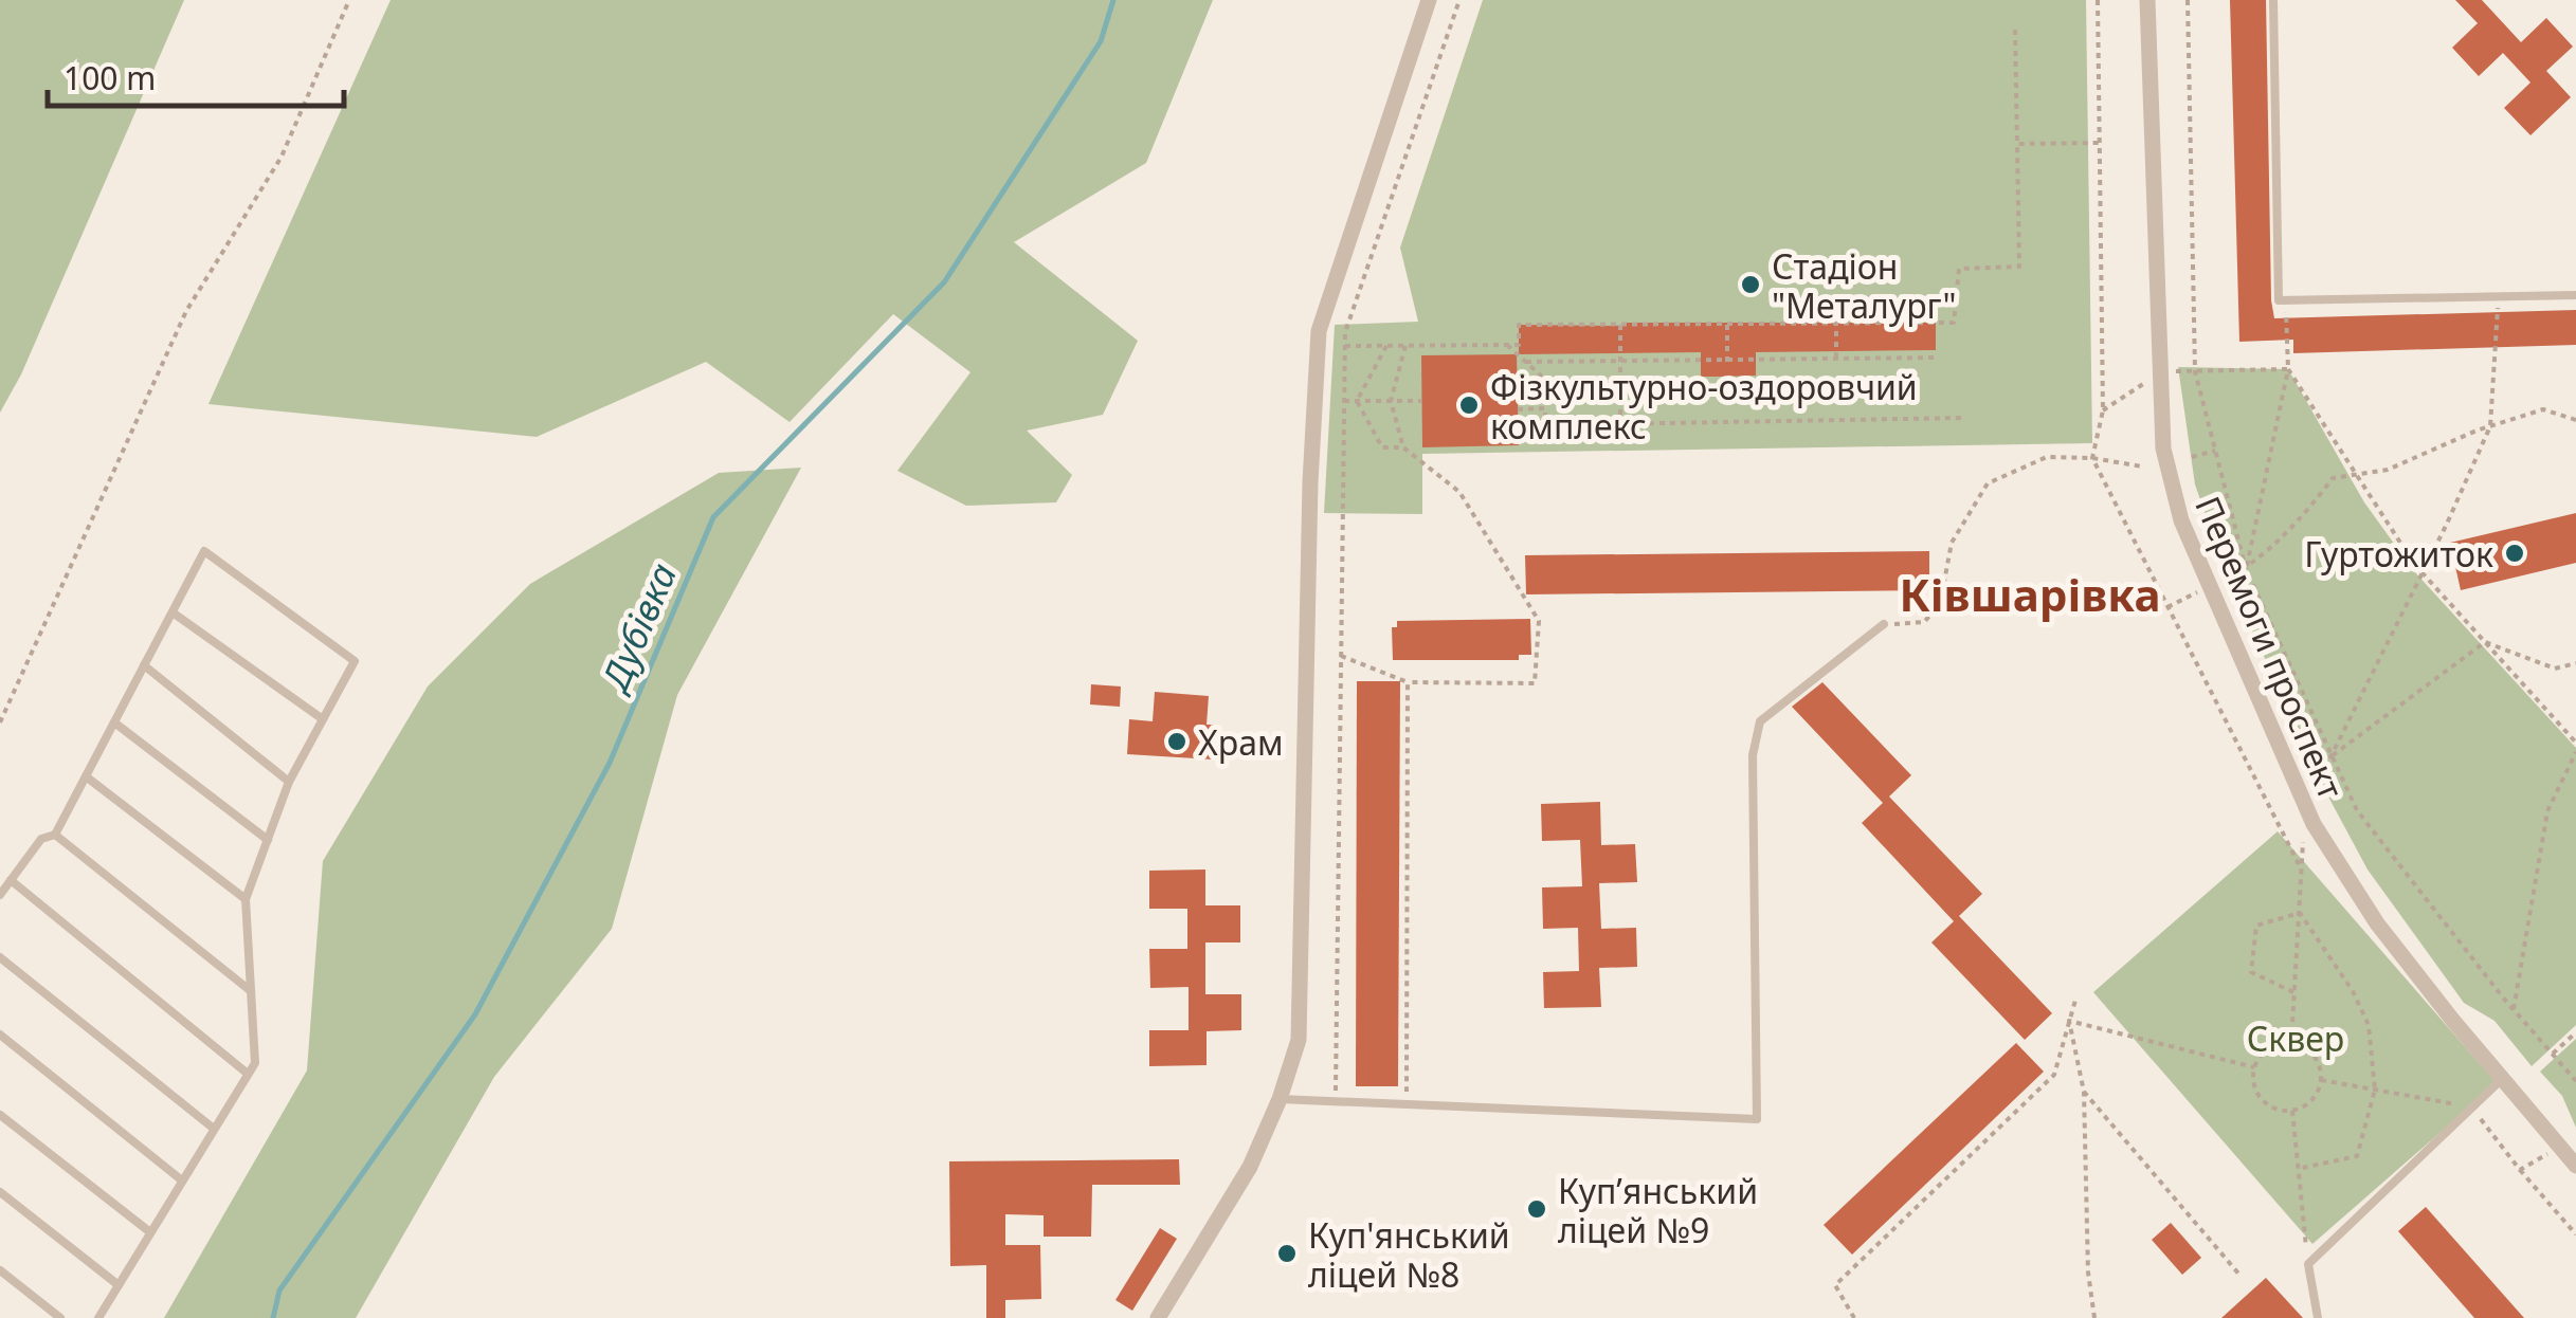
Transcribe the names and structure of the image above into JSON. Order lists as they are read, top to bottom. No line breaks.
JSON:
{"streets":{"street":["Перемоги проспект"]},"districts":["Ківшарівка"],"water":["Дубівка"],"parks":["Сквер"],"places":["Стадіон \"Металург\"","Фізкультурно-оздоровчий комплекс","Гуртожиток","Храм","Куп’янський ліцей №9","Куп'янський ліцей №8"],"scale_bar":"100 m"}
